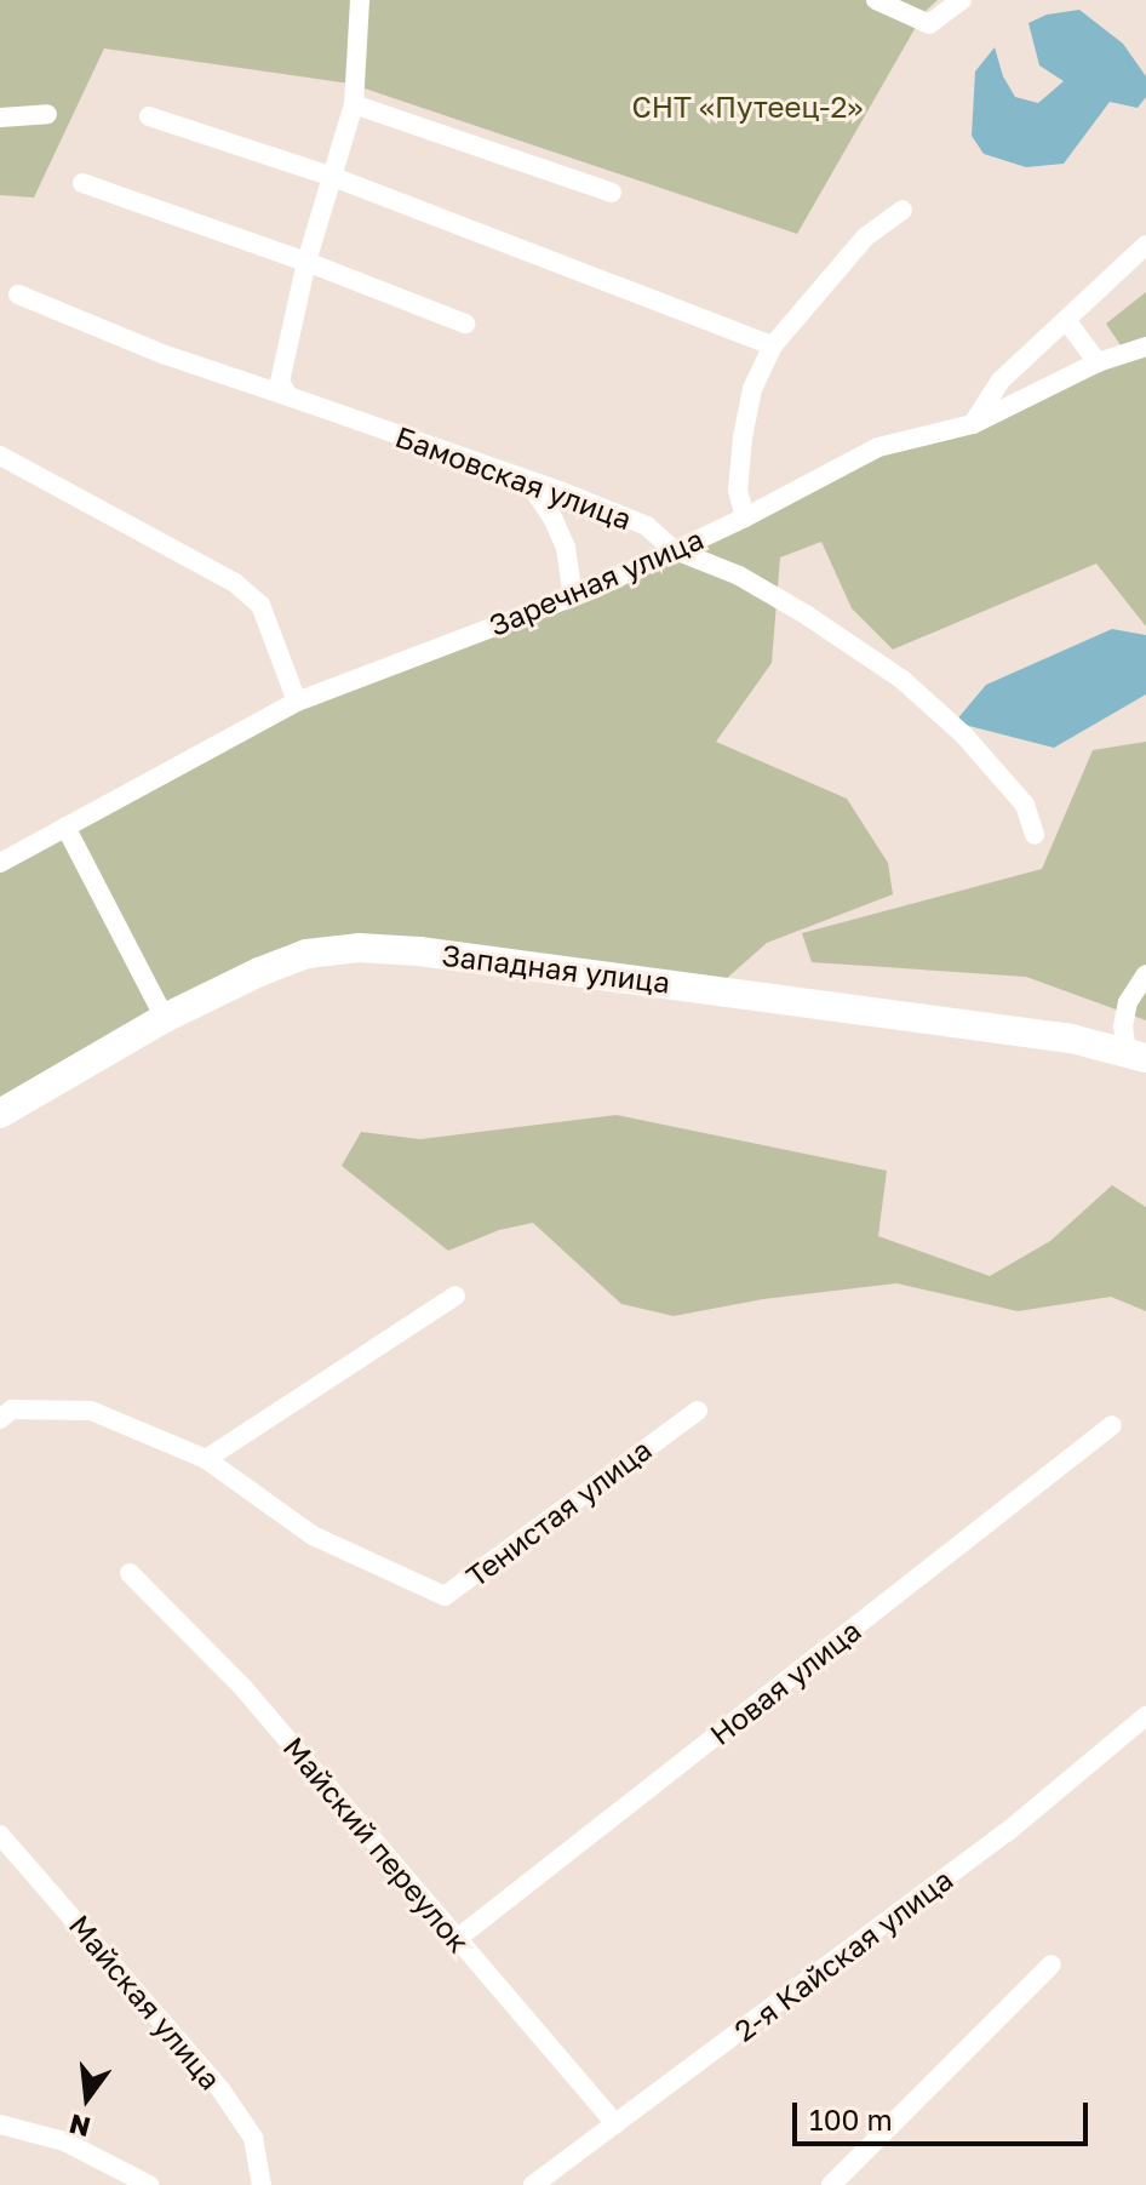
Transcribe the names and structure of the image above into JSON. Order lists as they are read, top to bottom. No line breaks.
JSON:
{"streets":{"main road":["Западная улица"],"street":["Бамовская улица","Заречная улица","Тенистая улица","Новая улица","Майский переулок","2-я Кайская улица","Майская улица"]},"crossings":[["Бамовская улица","Заречная улица"],["Новая улица","Майский переулок"],["Майский переулок","2-я Кайская улица"]],"parks":["СНТ «Путеец-2»"],"scale_bar":"100 m","north":"bottom"}
